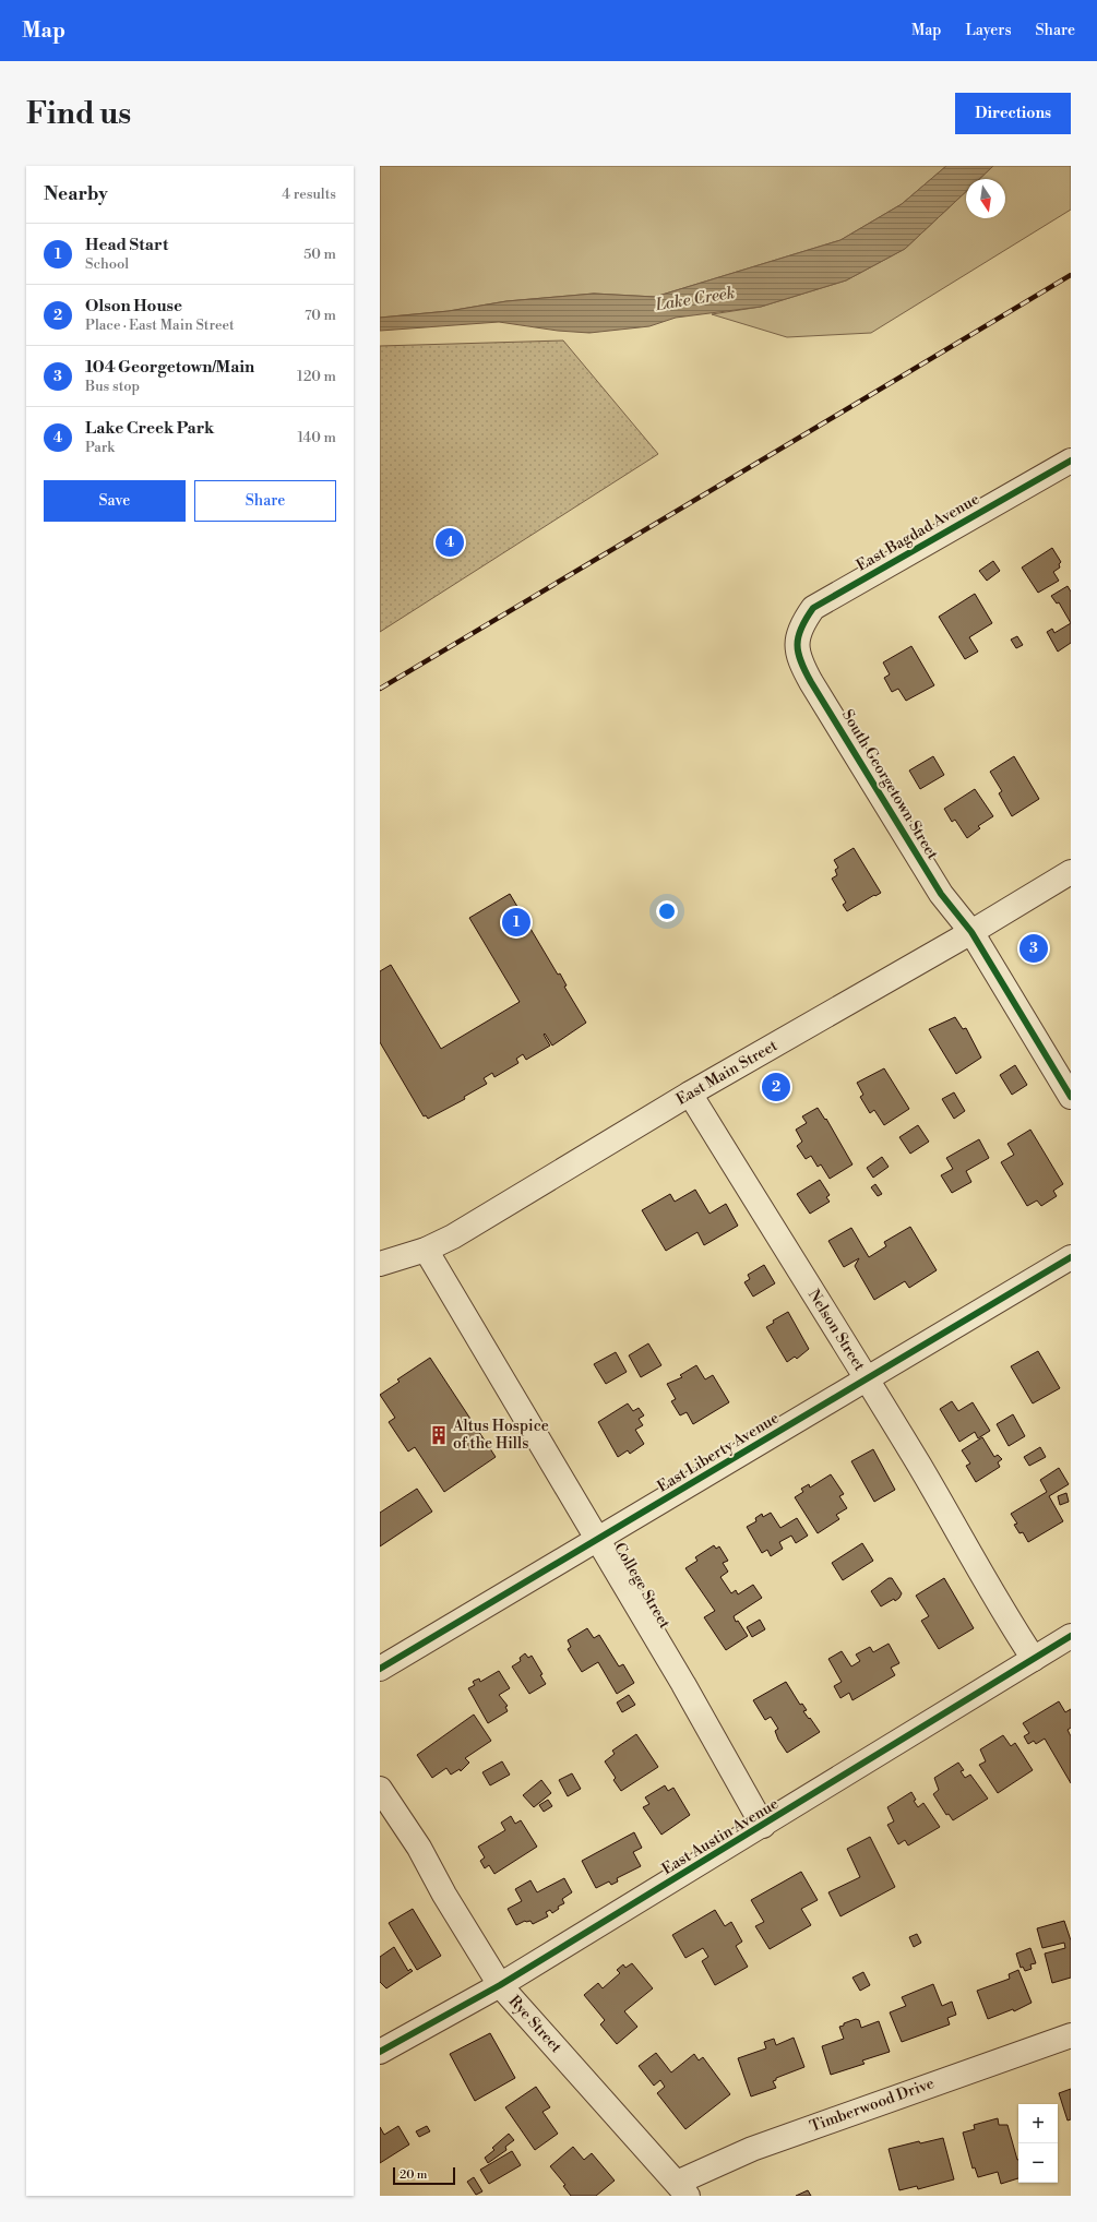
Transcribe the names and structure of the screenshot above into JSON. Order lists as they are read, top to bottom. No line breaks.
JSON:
{"streets":{"street":["East Bagdad Avenue","South Georgetown Street","East Main Street","Nelson Street","East Liberty Avenue","College Street","East Austin Avenue","Rye Street","Timberwood Drive"]},"crossings":[["East Bagdad Avenue","South Georgetown Street"],["South Georgetown Street","East Main Street"],["East Main Street","Nelson Street"],["East Main Street","College Street"],["Nelson Street","East Liberty Avenue"],["Nelson Street","East Austin Avenue"],["East Liberty Avenue","College Street"],["College Street","East Austin Avenue"],["East Austin Avenue","Rye Street"],["Rye Street","Timberwood Drive"]],"water":["Lake Creek"],"places":{"building":["Altus Hospice of the Hills"]},"scale_bar":"20 m","north":"bottom","page":{"header":"Map","nav":["Map","Layers","Share"],"buttons":["Directions",["Save","Share"]],"title":"Find us","heading":["Nearby","4 results"],"list":[{"mark":"1","name":"Head Start","note":"School","value":"50 m"},{"mark":"2","name":"Olson House","note":"Place · East Main Street","value":"70 m"},{"mark":"3","name":"104 Georgetown/Main","note":"Bus stop","value":"120 m"},{"mark":"4","name":"Lake Creek Park","note":"Park","value":"140 m"}],"pins":["4","1","3","2"],"map_buttons":["+","−"],"scale":"20 m"}}
